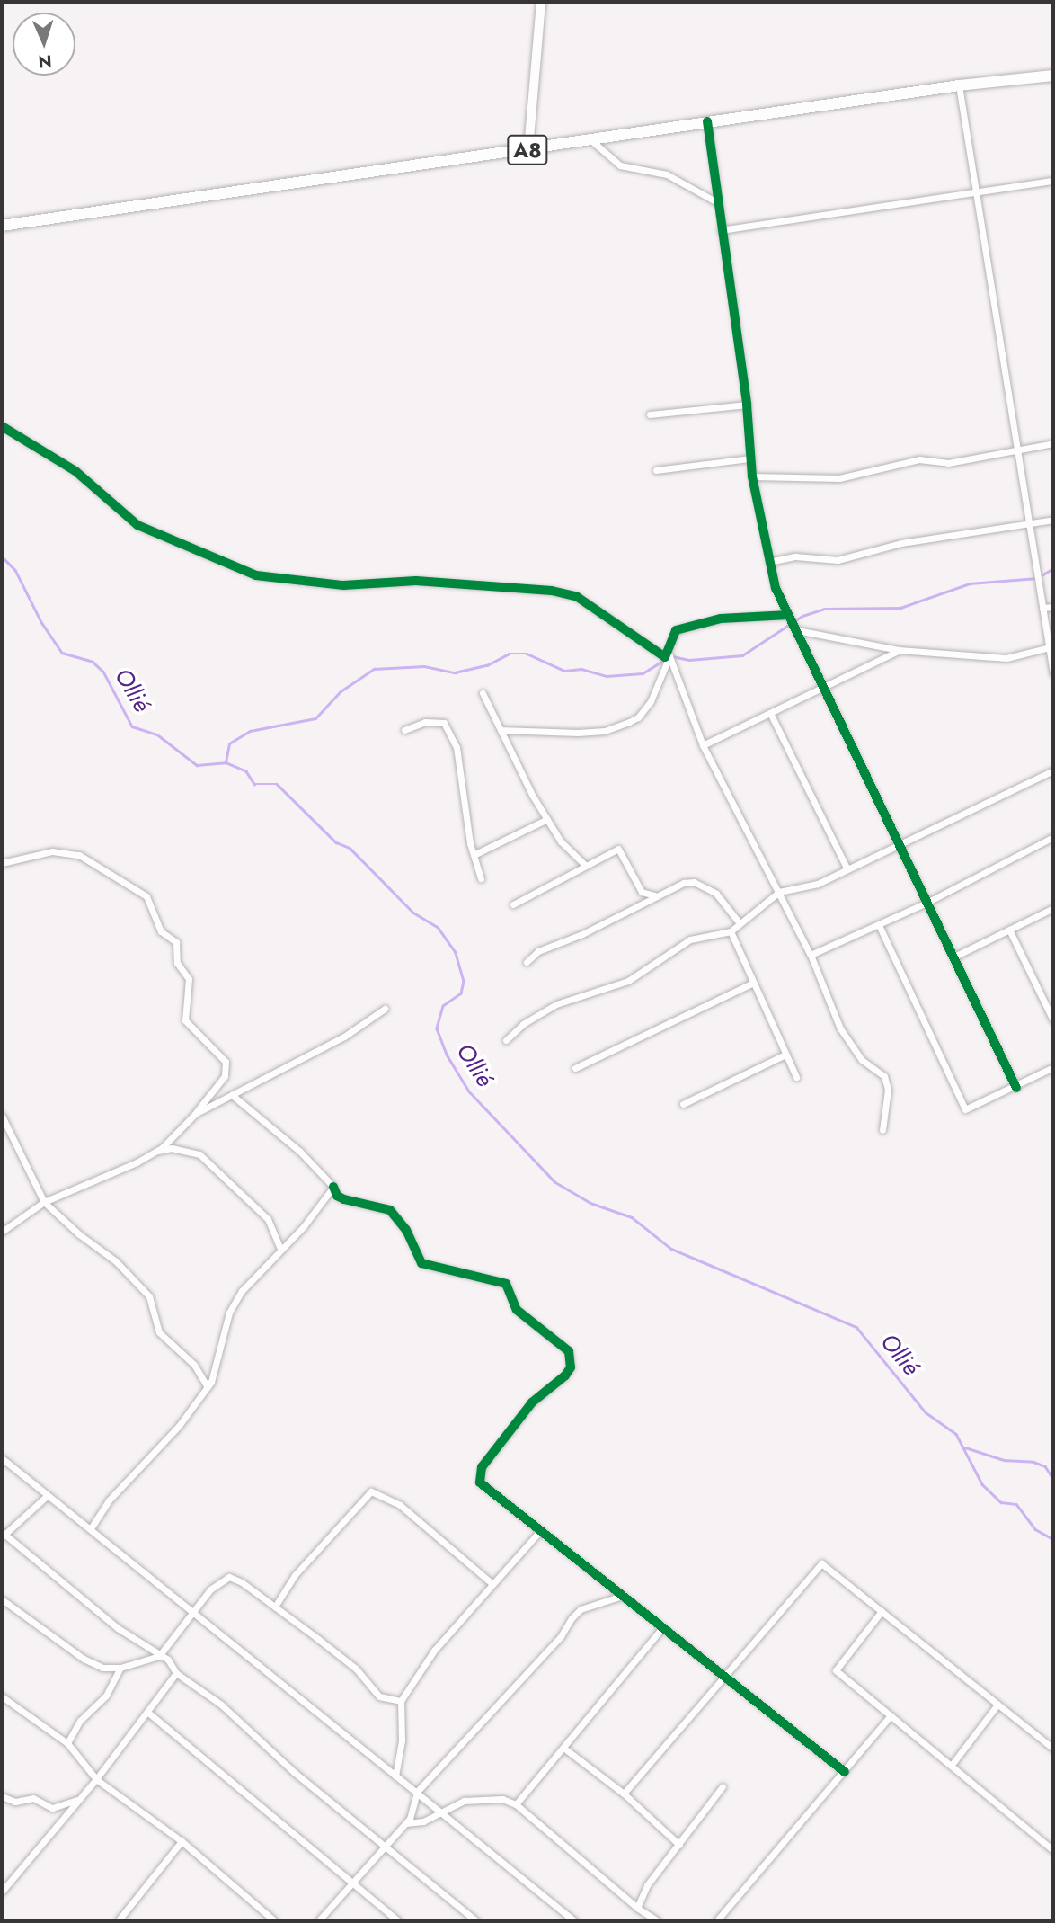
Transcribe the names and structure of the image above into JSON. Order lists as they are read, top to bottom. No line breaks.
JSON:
{"streets":{"main road":["A8"]},"water":["Ollié"],"north":"bottom"}
